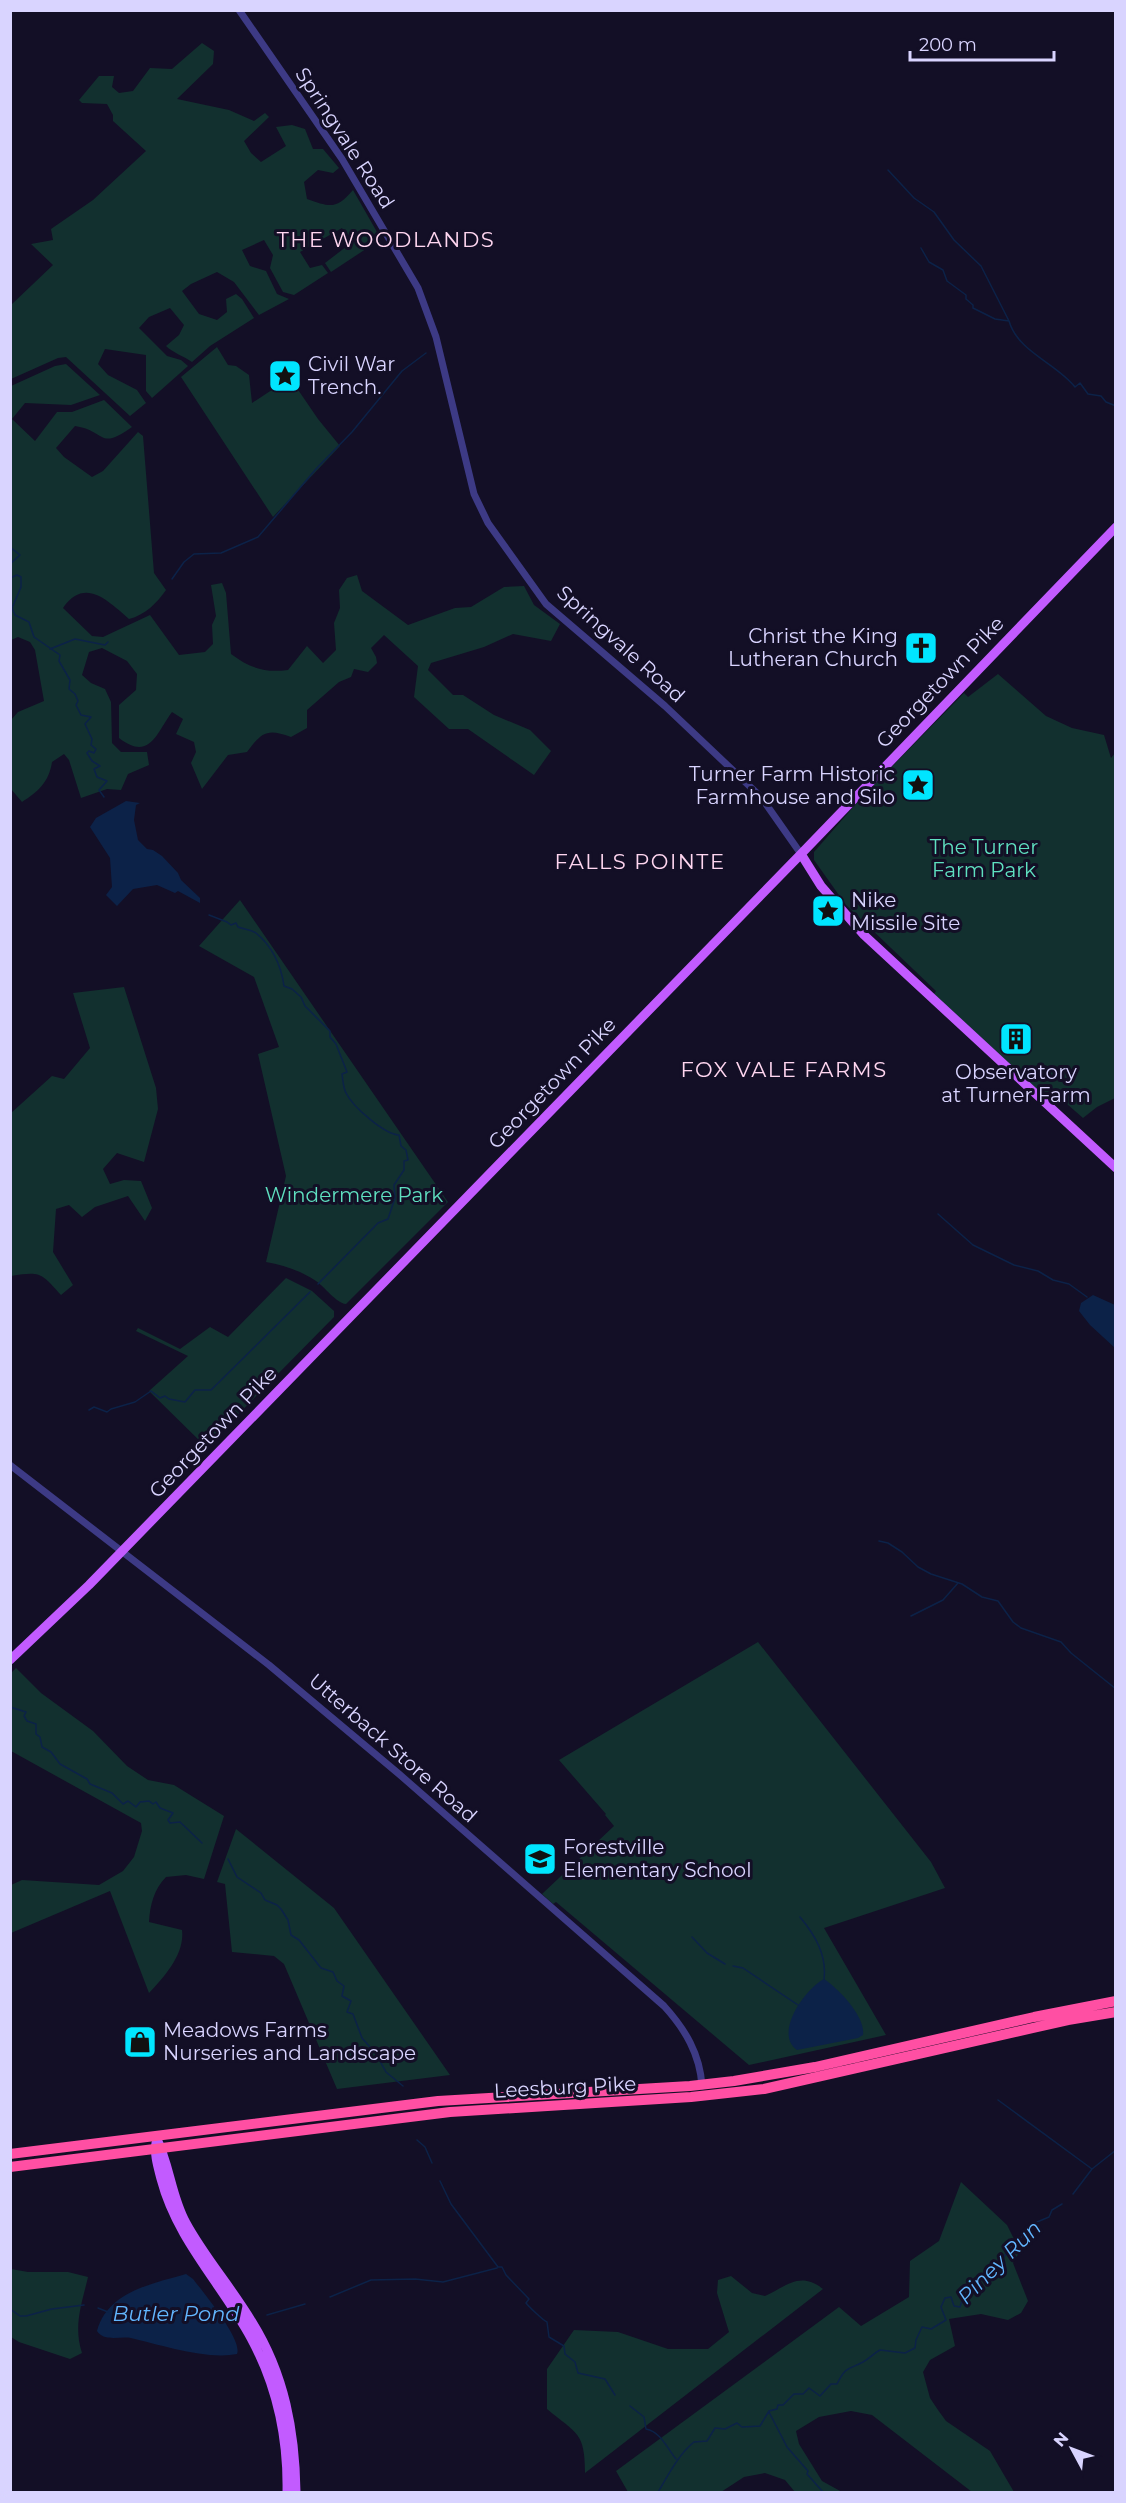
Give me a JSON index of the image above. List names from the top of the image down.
{
  "streets": {
    "highway": ["Leesburg Pike"],
    "main road": ["Springvale Road", "Georgetown Pike"],
    "street": ["Utterback Store Road"]
  },
  "crossings": [
    ["Springvale Road", "Georgetown Pike"],
    ["Georgetown Pike", "Utterback Store Road"],
    ["Utterback Store Road", "Leesburg Pike"]
  ],
  "districts": ["THE WOODLANDS", "FALLS POINTE", "FOX VALE FARMS"],
  "water": ["Piney Run", "Butler Pond"],
  "parks": ["The Turner Farm Park", "Windermere Park"],
  "places": {
    "place": ["Civil War Trench.", "Turner Farm Historic Farmhouse and Silo", "Nike Missile Site"],
    "church": ["Christ the King Lutheran Church"],
    "building": ["Observatory at Turner Farm"],
    "school or university": ["Forestville Elementary School"],
    "shop": ["Meadows Farms Nurseries and Landscape"]
  },
  "scale_bar": "200 m",
  "north": "top left"
}
